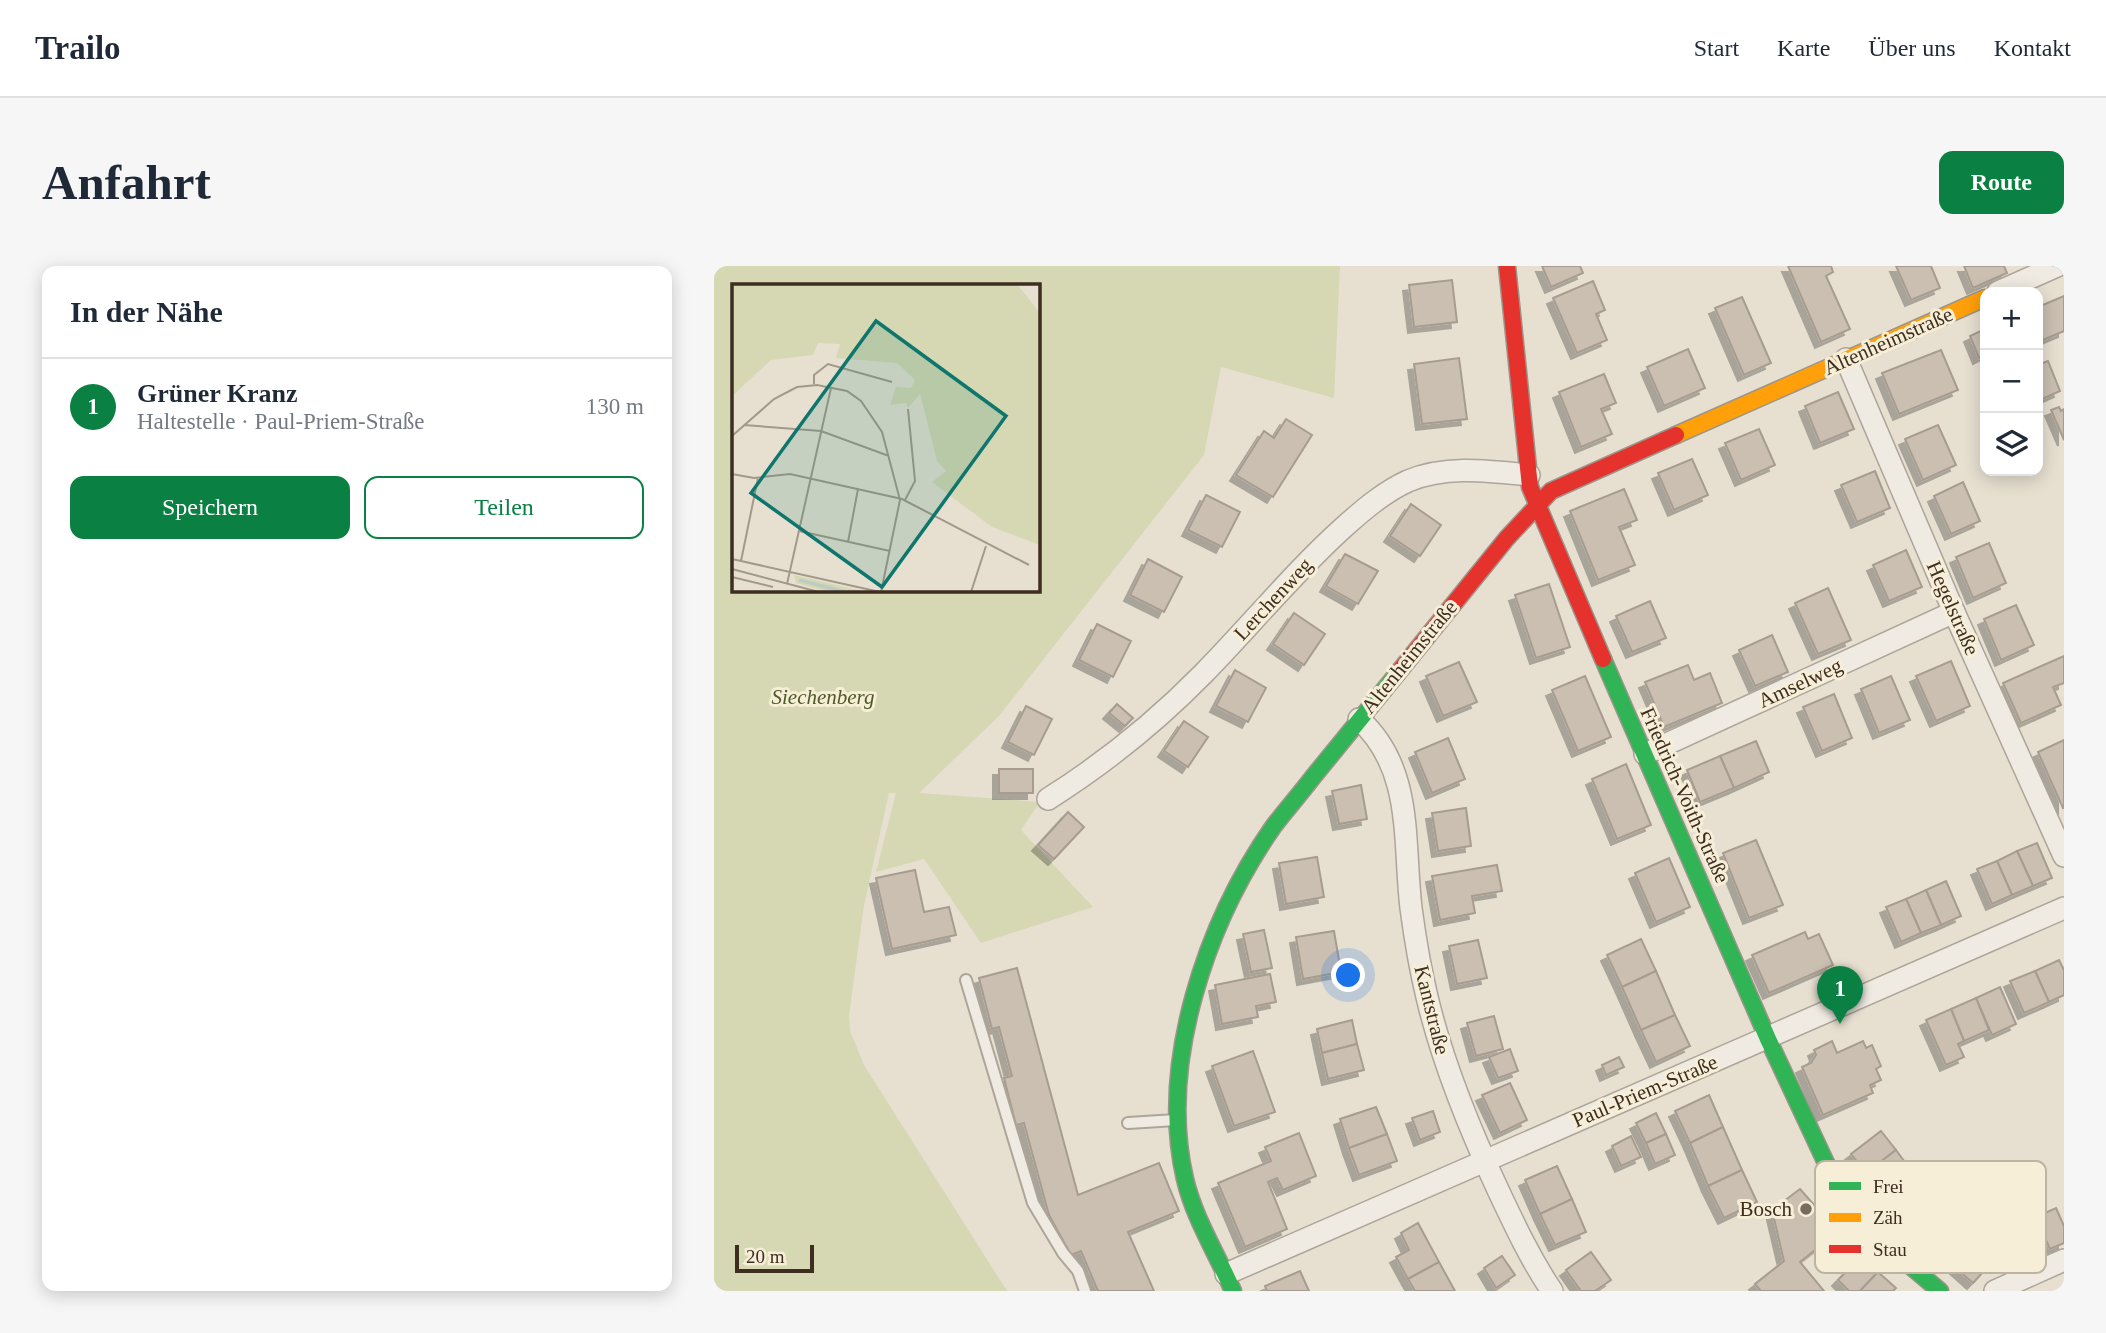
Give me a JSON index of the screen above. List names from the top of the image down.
{
  "streets": {
    "street": [
      "Altenheimstraße",
      "Lerchenweg",
      "Hegelstraße",
      "Amselweg",
      "Friedrich-Voith-Straße",
      "Kantstraße",
      "Paul-Priem-Straße"
    ]
  },
  "crossings": [
    ["Altenheimstraße", "Hegelstraße"],
    ["Altenheimstraße", "Friedrich-Voith-Straße"],
    ["Altenheimstraße", "Kantstraße"],
    ["Altenheimstraße", "Paul-Priem-Straße"],
    ["Lerchenweg", "Friedrich-Voith-Straße"],
    ["Hegelstraße", "Amselweg"],
    ["Amselweg", "Friedrich-Voith-Straße"],
    ["Friedrich-Voith-Straße", "Paul-Priem-Straße"],
    ["Kantstraße", "Paul-Priem-Straße"]
  ],
  "parks": ["Siechenberg"],
  "places": ["Bosch"],
  "legend": ["Frei", "Zäh", "Stau"],
  "scale_bar": "20 m",
  "page": {
    "header": "Trailo",
    "nav": [
      "Start",
      "Karte",
      "Über uns",
      "Kontakt"
    ],
    "buttons": [
      "Route",
      ["Speichern", "Teilen"]
    ],
    "title": "Anfahrt",
    "heading": "In der Nähe",
    "map_buttons": ["+", "−"],
    "list": [
      {
        "mark": "1",
        "name": "Grüner Kranz",
        "note": "Haltestelle · Paul-Priem-Straße",
        "value": "130 m"
      }
    ],
    "pins": "1",
    "scale": "20 m"
  }
}
